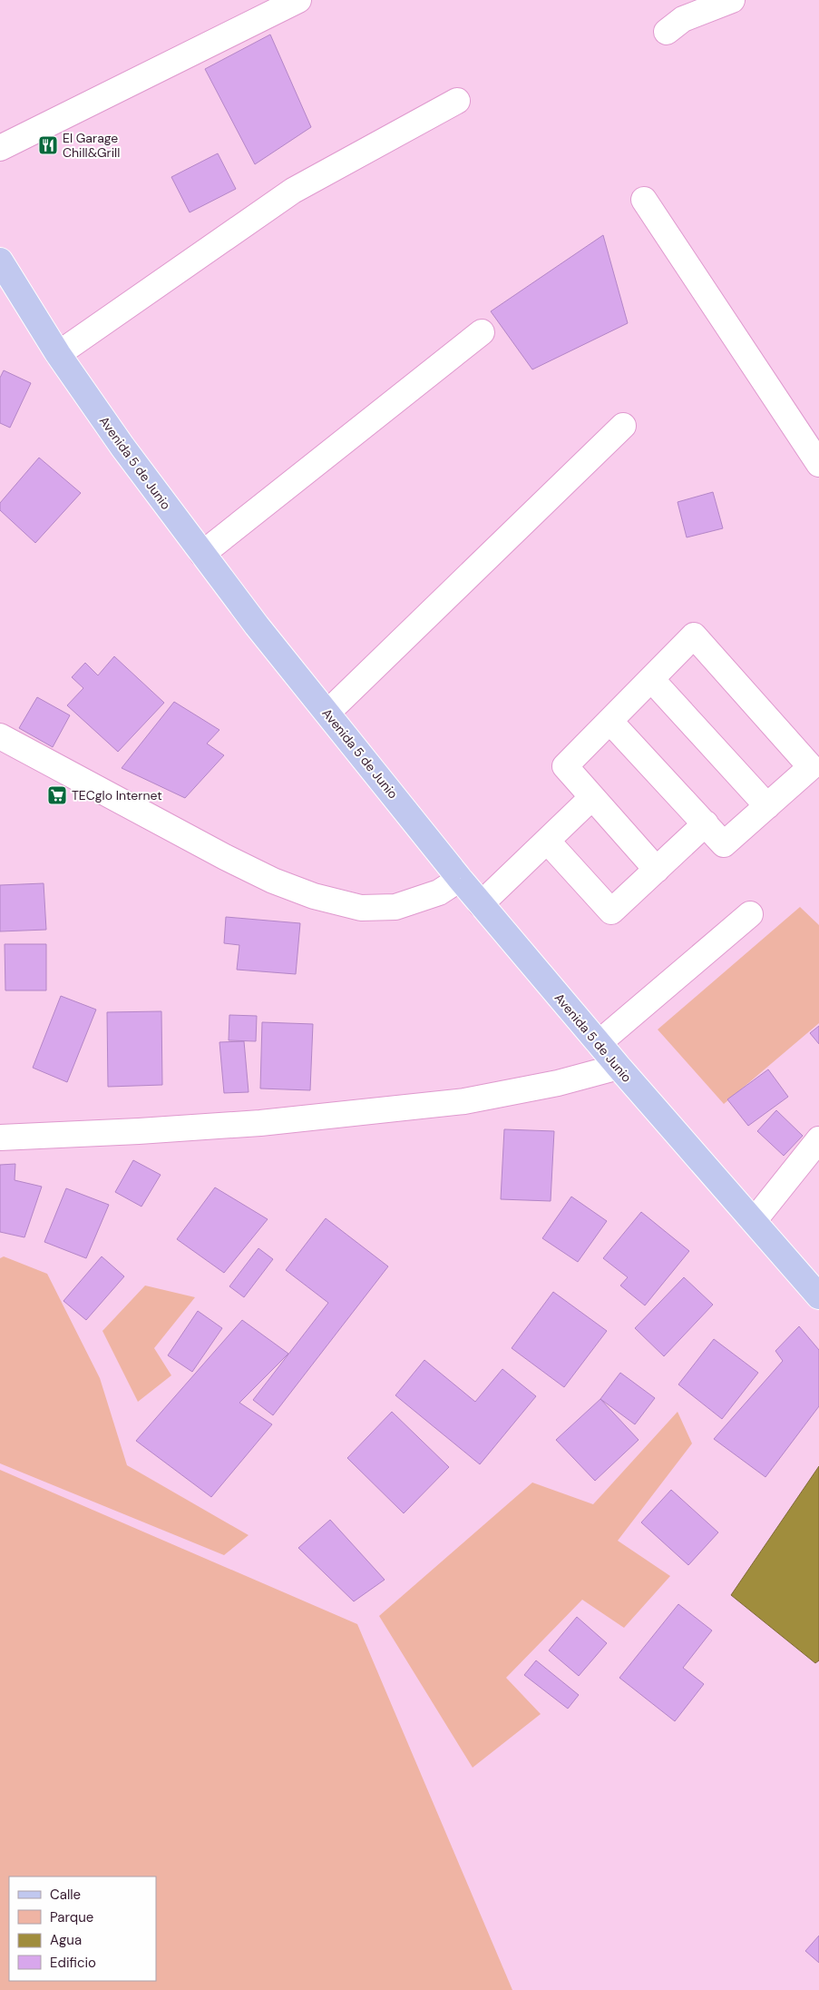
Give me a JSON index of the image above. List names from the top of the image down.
{
  "streets": {
    "main road": ["Avenida 5 de Junio"]
  },
  "places": {
    "restaurant": ["El Garage Chill&Grill"],
    "supermarket": ["TECglo Internet"]
  },
  "legend": [
    "Calle",
    "Parque",
    "Agua",
    "Edificio"
  ]
}
